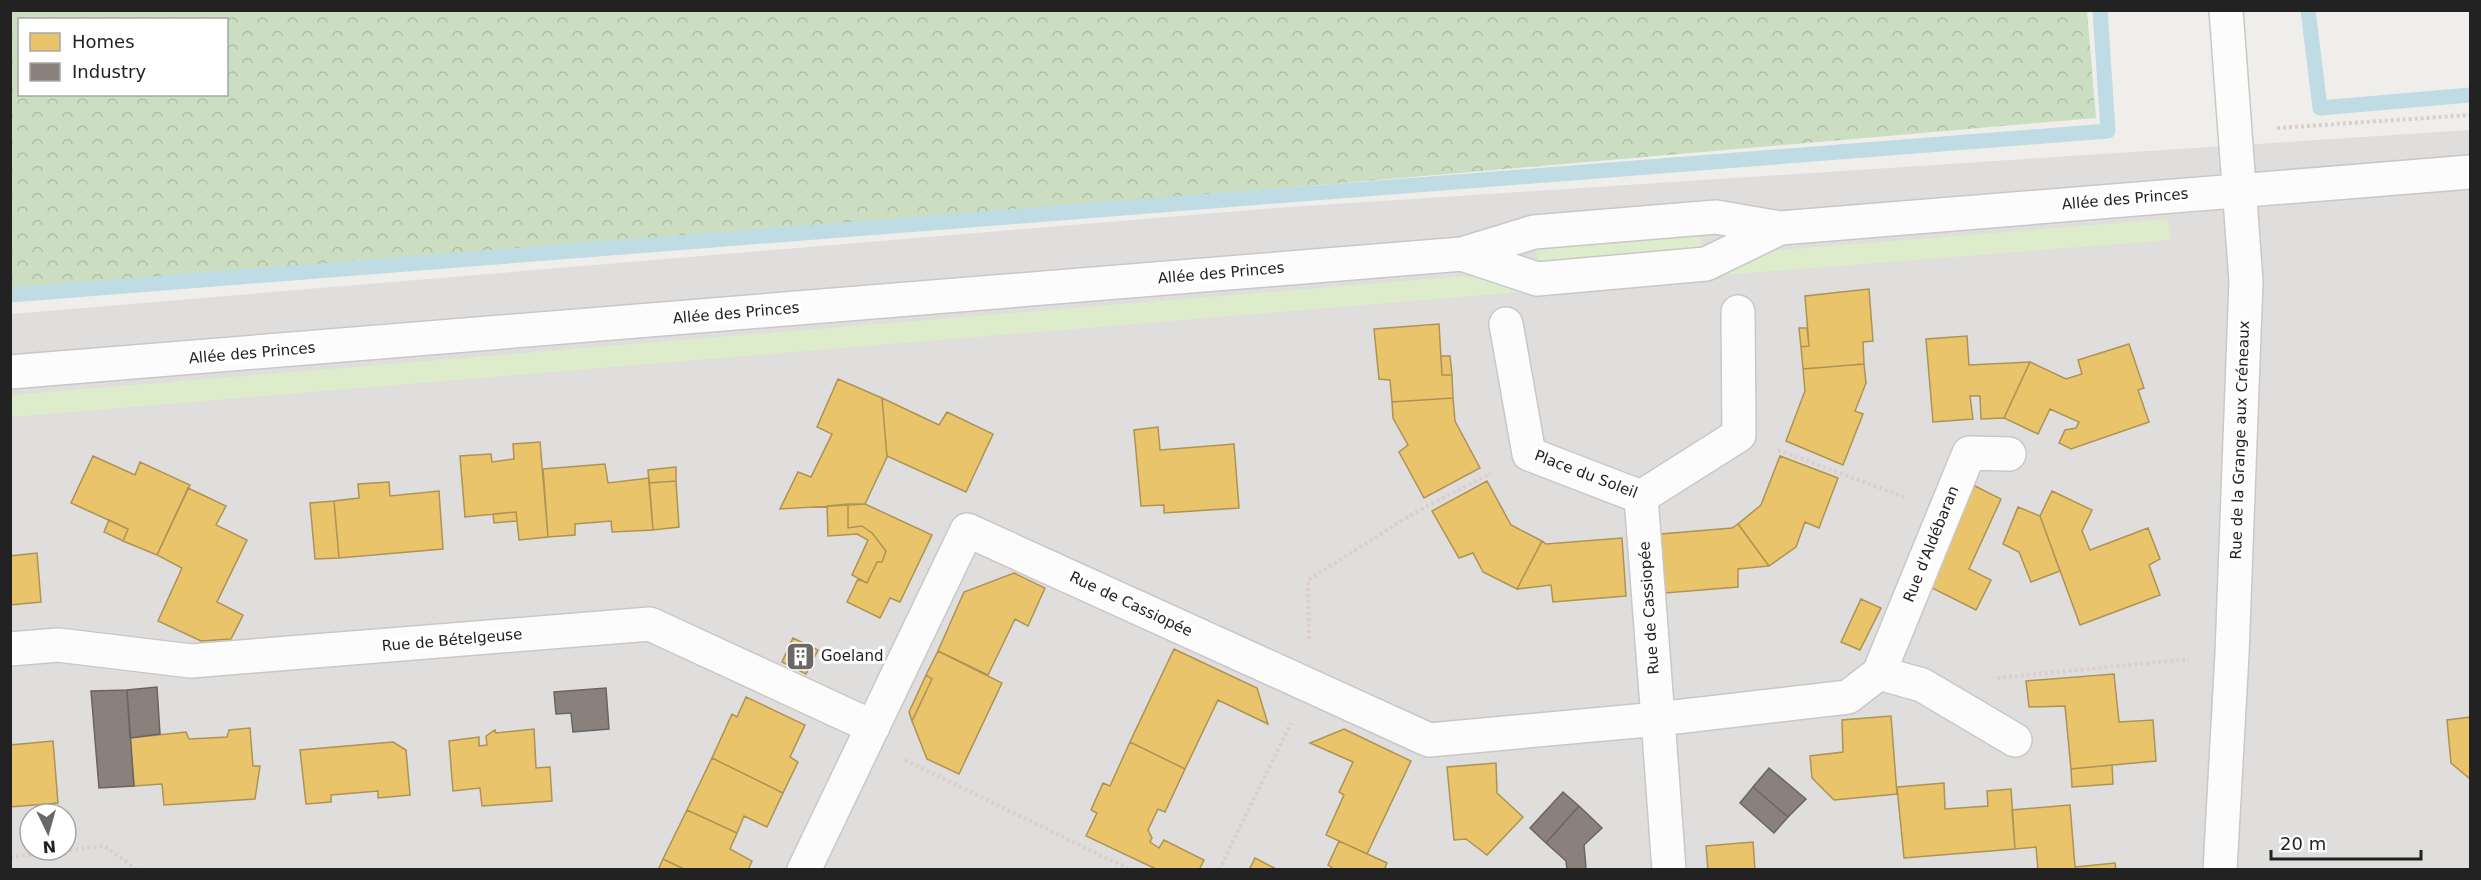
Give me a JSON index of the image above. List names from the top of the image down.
{
  "streets": {
    "street": [
      "Allée des Princes",
      "Rue de la Grange aux Créneaux",
      "Place du Soleil",
      "Rue d'Aldébaran",
      "Rue de Cassiopée",
      "Rue de Bételgeuse"
    ]
  },
  "crossings": [
    ["Allée des Princes", "Rue de la Grange aux Créneaux"],
    ["Place du Soleil", "Rue de Cassiopée"],
    ["Rue de Cassiopée", "Rue de Bételgeuse"]
  ],
  "places": {
    "building": ["Goeland"]
  },
  "legend": ["Homes", "Industry"],
  "scale_bar": "20 m",
  "north": "bottom"
}
